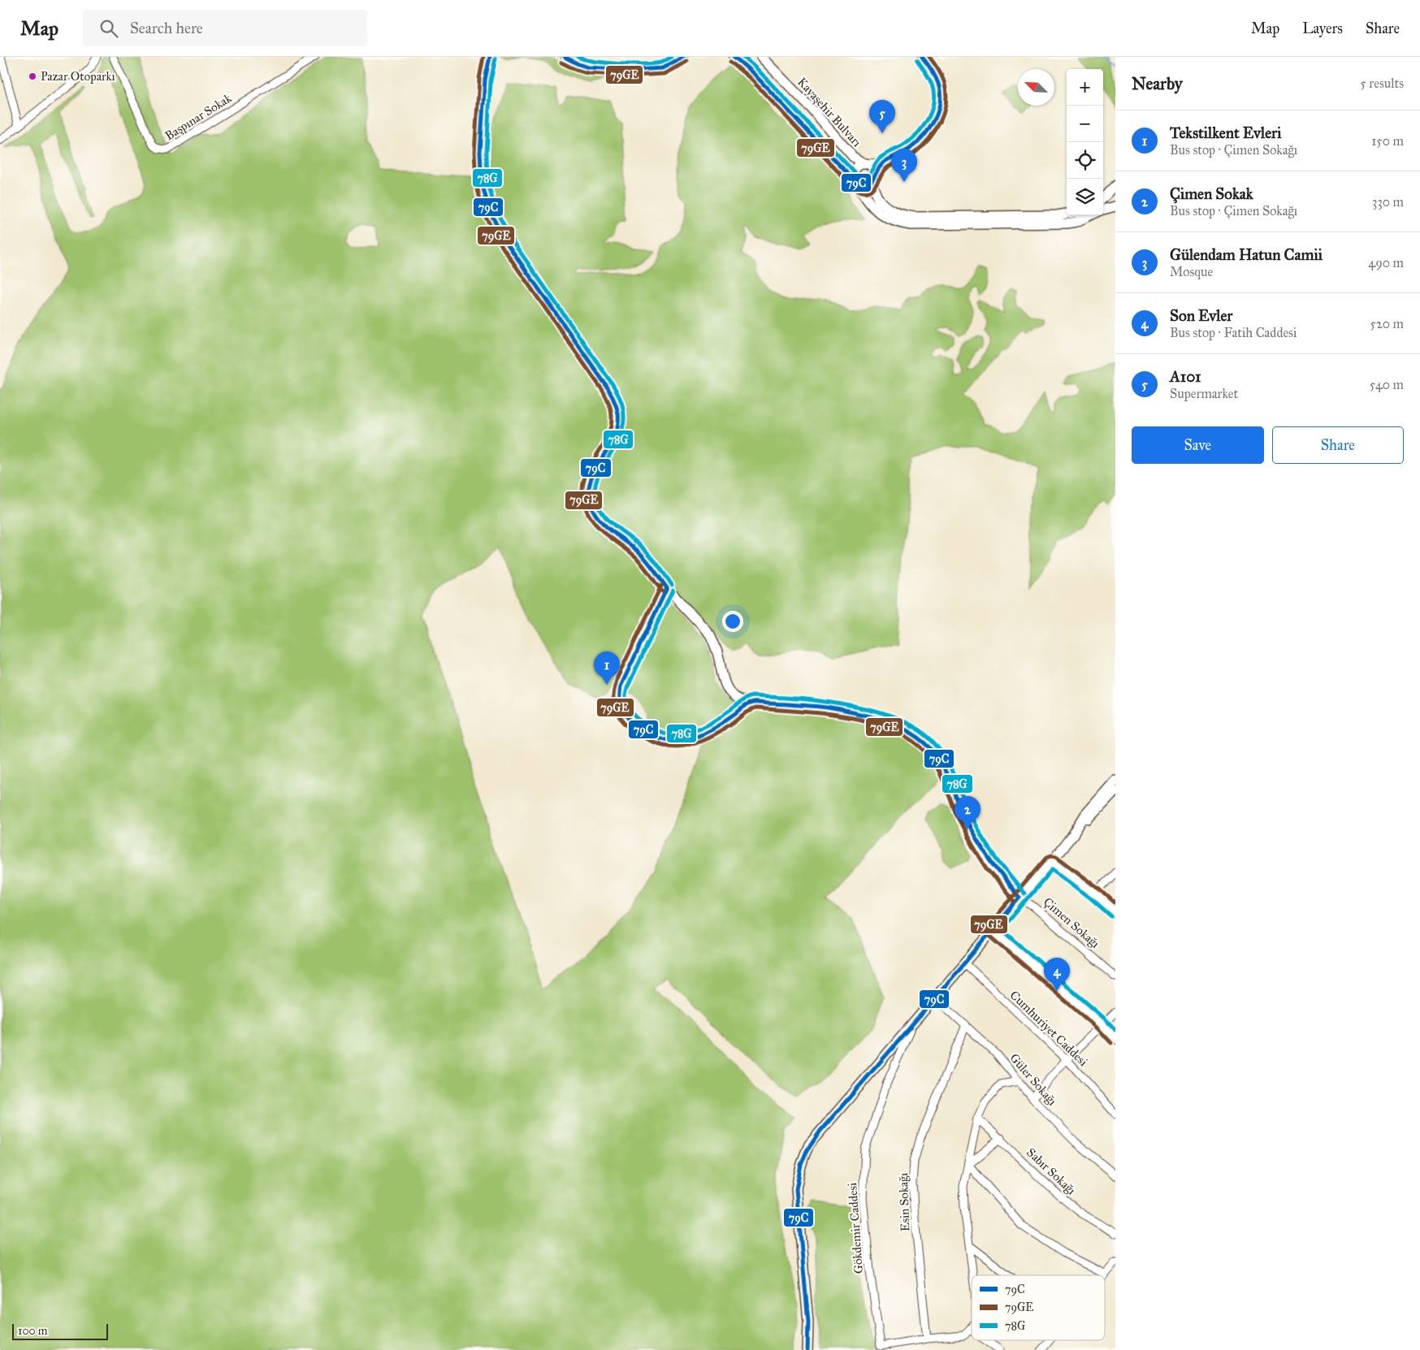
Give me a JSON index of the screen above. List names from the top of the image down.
{
  "streets": {
    "main road": ["Kayaşehir Bulvarı", "Çimen Sokağı", "Gökdemir Caddesi"],
    "street": [
      "Başpınar Sokak",
      "Cumhuriyet Caddesi",
      "Güler Sokağı",
      "Sabır Sokağı",
      "Esin Sokağı"
    ]
  },
  "crossings": [
    ["Çimen Sokağı", "Gökdemir Caddesi"],
    ["Cumhuriyet Caddesi", "Gökdemir Caddesi"],
    ["Güler Sokağı", "Esin Sokağı"],
    ["Güler Sokağı", "Gökdemir Caddesi"],
    ["Esin Sokağı", "Gökdemir Caddesi"]
  ],
  "places": ["Pazar Otoparkı"],
  "lines": ["transit line 79C", "transit line 79GE", "transit line 78G"],
  "legend": ["79C", "79GE", "78G"],
  "scale_bar": "100 m",
  "north": "top left",
  "page": {
    "header": "Map",
    "search": "Search here",
    "nav": ["Map", "Layers", "Share"],
    "heading": ["Nearby", "5 results"],
    "map_buttons": ["+", "−"],
    "pins": [
      "5",
      "3",
      "1",
      "2",
      "4"
    ],
    "list": [
      {
        "mark": "1",
        "name": "Tekstilkent Evleri",
        "note": "Bus stop · Çimen Sokağı",
        "value": "150 m"
      },
      {
        "mark": "2",
        "name": "Çimen Sokak",
        "note": "Bus stop · Çimen Sokağı",
        "value": "330 m"
      },
      {
        "mark": "3",
        "name": "Gülendam Hatun Camii",
        "note": "Mosque",
        "value": "490 m"
      },
      {
        "mark": "4",
        "name": "Son Evler",
        "note": "Bus stop · Fatih Caddesi",
        "value": "520 m"
      },
      {
        "mark": "5",
        "name": "A101",
        "note": "Supermarket",
        "value": "540 m"
      }
    ],
    "buttons": ["Save", "Share"],
    "scale": "100 m"
  }
}
